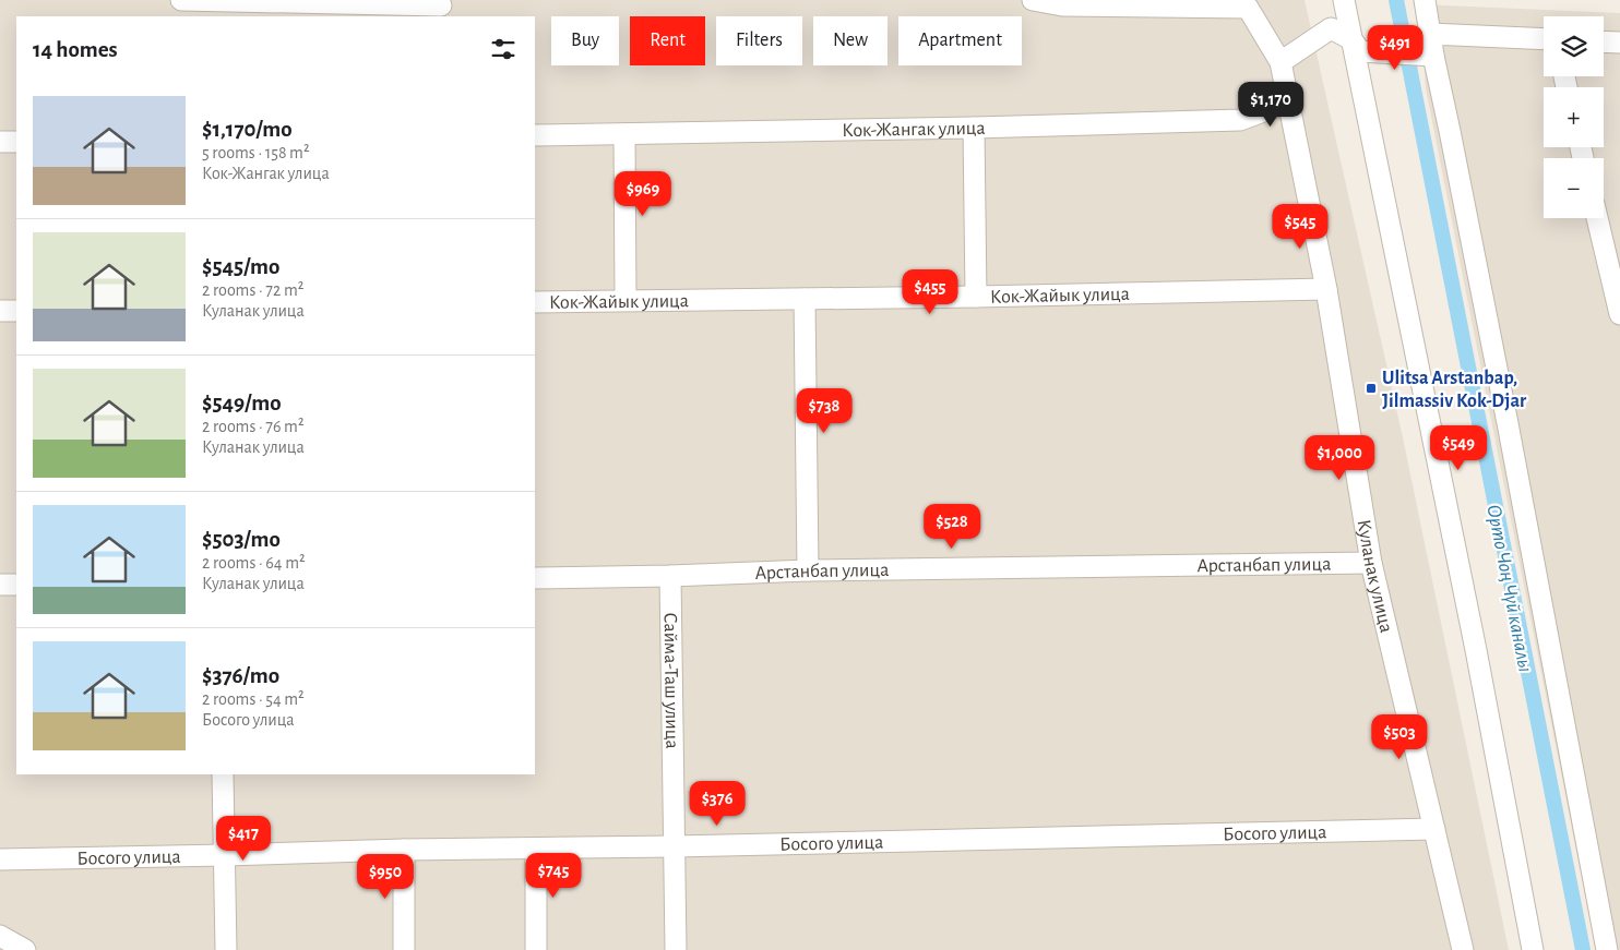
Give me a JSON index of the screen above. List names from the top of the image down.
{
  "streets": {
    "street": [
      "Кок-Жангак улица",
      "Кок-Жайык улица",
      "Арстанбап улица",
      "Куланак улица",
      "Сайма-Таш улица",
      "Босого улица"
    ]
  },
  "crossings": [
    ["Кок-Жангак улица", "Куланак улица"],
    ["Кок-Жайык улица", "Куланак улица"],
    ["Арстанбап улица", "Куланак улица"],
    ["Арстанбап улица", "Сайма-Таш улица"],
    ["Куланак улица", "Босого улица"],
    ["Сайма-Таш улица", "Босого улица"]
  ],
  "water": ["Орто Чоң Чүй каналы"],
  "places": {
    "transit": ["Ulitsa Arstanbap, Jilmassiv Kok-Djar"]
  },
  "page": {
    "map_buttons": ["+", "−"],
    "chip": [
      "Buy",
      "Rent",
      "Filters",
      "New",
      "Apartment"
    ],
    "heading": "14 homes",
    "price": [
      "$491",
      "$1,170",
      "$969",
      "$545",
      "$455",
      "$738",
      "$549",
      "$1,000",
      "$528",
      "$503",
      "$376",
      "$417",
      "$745",
      "$950"
    ],
    "list": [
      {
        "name": "$1,170/mo",
        "note": "5 rooms · 158 m² · Кок-Жангак улица"
      },
      {
        "name": "$545/mo",
        "note": "2 rooms · 72 m² · Куланак улица"
      },
      {
        "name": "$549/mo",
        "note": "2 rooms · 76 m² · Куланак улица"
      },
      {
        "name": "$503/mo",
        "note": "2 rooms · 64 m² · Куланак улица"
      },
      {
        "name": "$376/mo",
        "note": "2 rooms · 54 m² · Босого улица"
      }
    ]
  }
}
